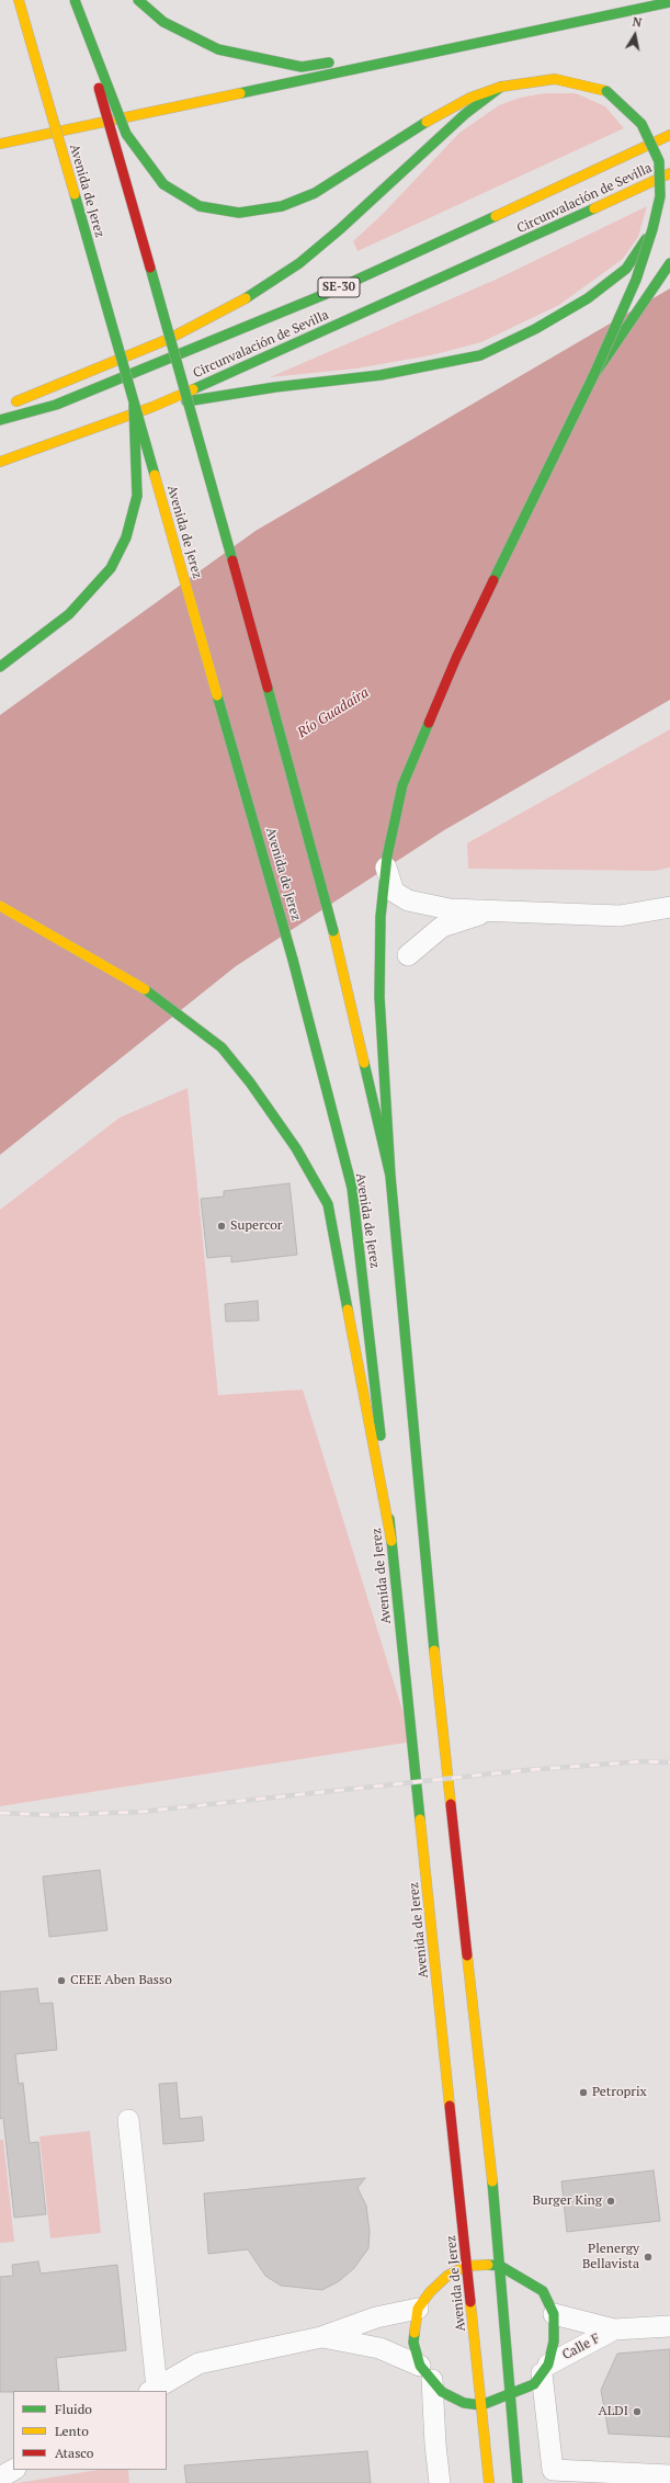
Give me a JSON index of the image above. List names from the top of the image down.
{
  "streets": {
    "main road": ["Avenida de Jerez", "Circunvalación de Sevilla", "SE-30"],
    "street": ["Calle F"]
  },
  "water": ["Río Guadaíra"],
  "places": [
    "Supercor",
    "CEEE Aben Basso",
    "Petroprix",
    "Burger King",
    "Plenergy Bellavista",
    "ALDI"
  ],
  "legend": ["Fluido", "Lento", "Atasco"],
  "north": "top"
}
